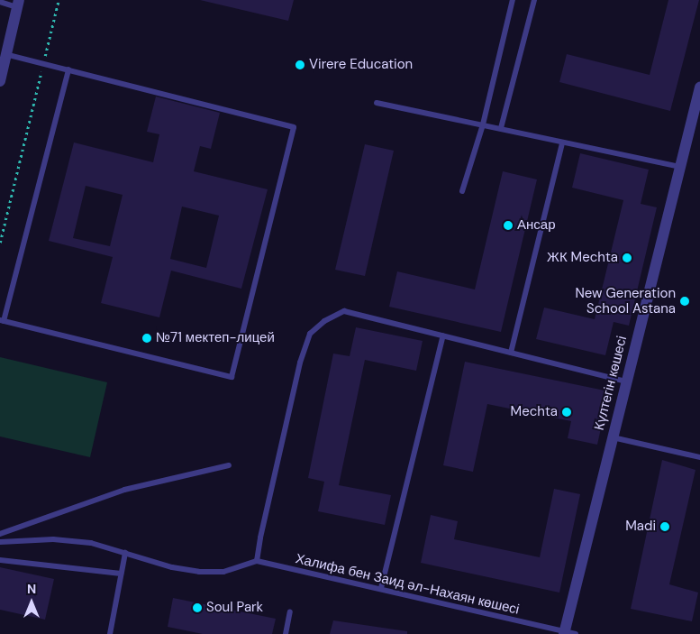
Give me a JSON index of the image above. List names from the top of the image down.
{
  "streets": {
    "street": ["Күлтегін көшесі"],
    "lane": ["Халифа бен Заид әл-Нахаян көшесі"]
  },
  "crossings": [
    ["Күлтегін көшесі", "Халифа бен Заид әл-Нахаян көшесі"]
  ],
  "places": [
    "Virere Education",
    "Ансар",
    "ЖК Mechta",
    "New Generation School Astana",
    "№71 мектеп-лицей",
    "Mechta",
    "Madi",
    "Soul Park"
  ],
  "north": "top"
}
